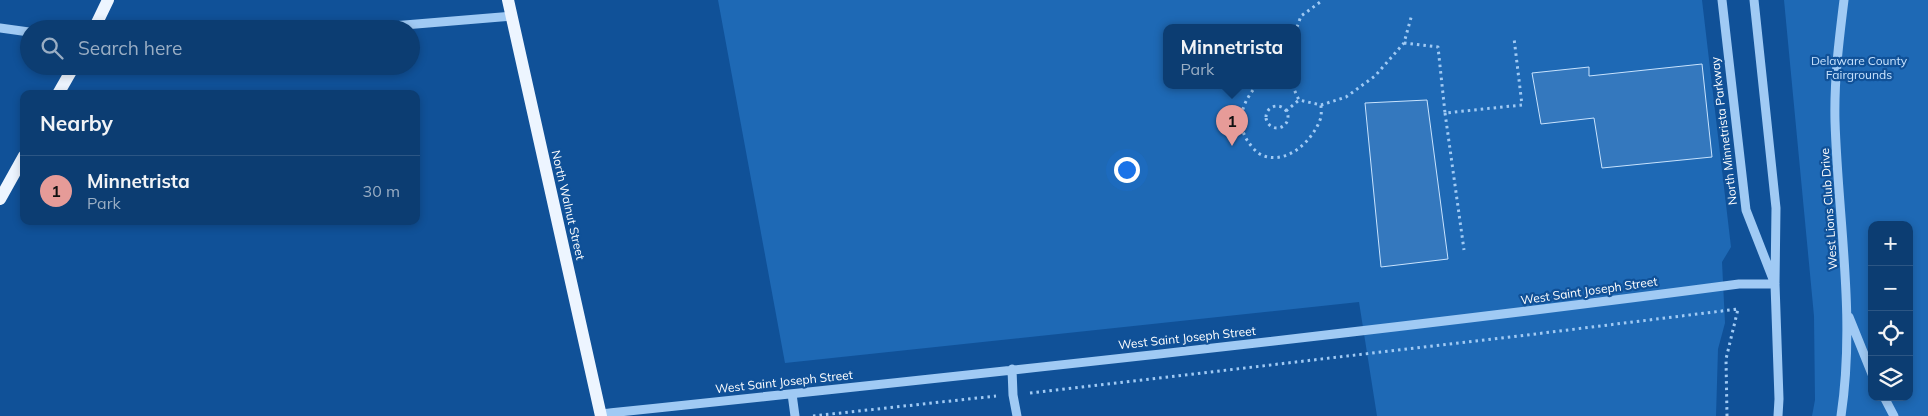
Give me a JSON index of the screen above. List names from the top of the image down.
{
  "streets": {
    "main road": ["North Walnut Street"],
    "street": ["North Minnetrista Parkway", "West Lions Club Drive", "West Saint Joseph Street"]
  },
  "crossings": [
    ["North Minnetrista Parkway", "West Saint Joseph Street"],
    ["North Walnut Street", "West Saint Joseph Street"]
  ],
  "parks": ["Delaware County Fairgrounds"],
  "page": {
    "search": "Search here",
    "popup": ["Minnetrista", "Park"],
    "heading": "Nearby",
    "pins": "1",
    "list": [
      {
        "mark": "1",
        "name": "Minnetrista",
        "note": "Park",
        "value": "30 m"
      }
    ],
    "map_buttons": ["+", "−"]
  }
}
